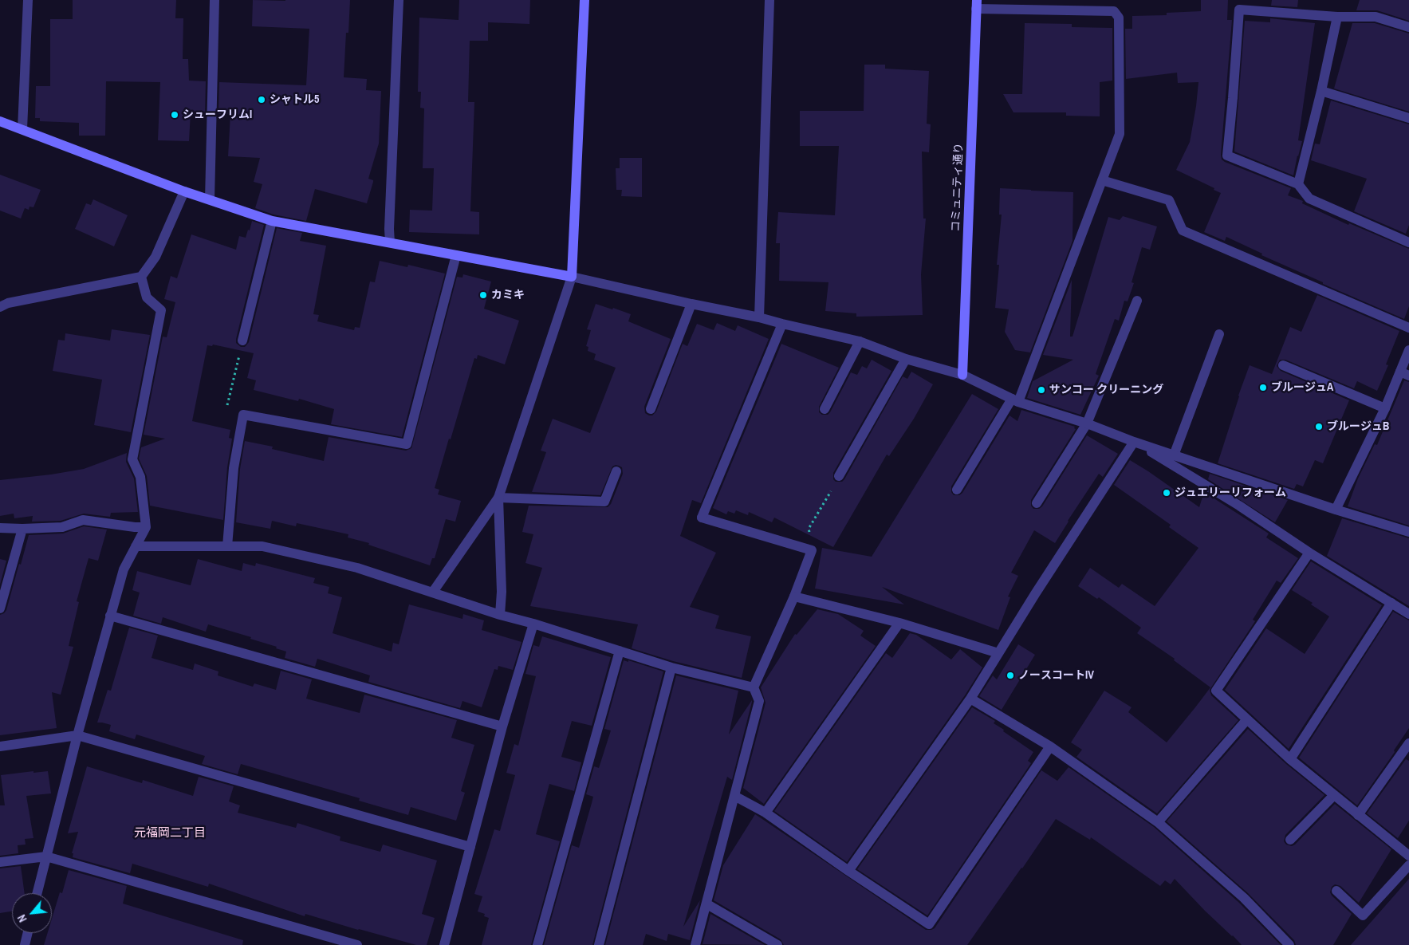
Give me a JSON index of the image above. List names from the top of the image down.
{
  "streets": {
    "street": ["コミュニティ通り"]
  },
  "districts": ["元福岡二丁目"],
  "places": [
    "シャトル5",
    "シューフリムI",
    "カミキ",
    "ブルージュA",
    "サンコー クリーニング",
    "ブルージュB",
    "ジュエリーリフォーム",
    "ノースコートIV"
  ],
  "north": "bottom left"
}
